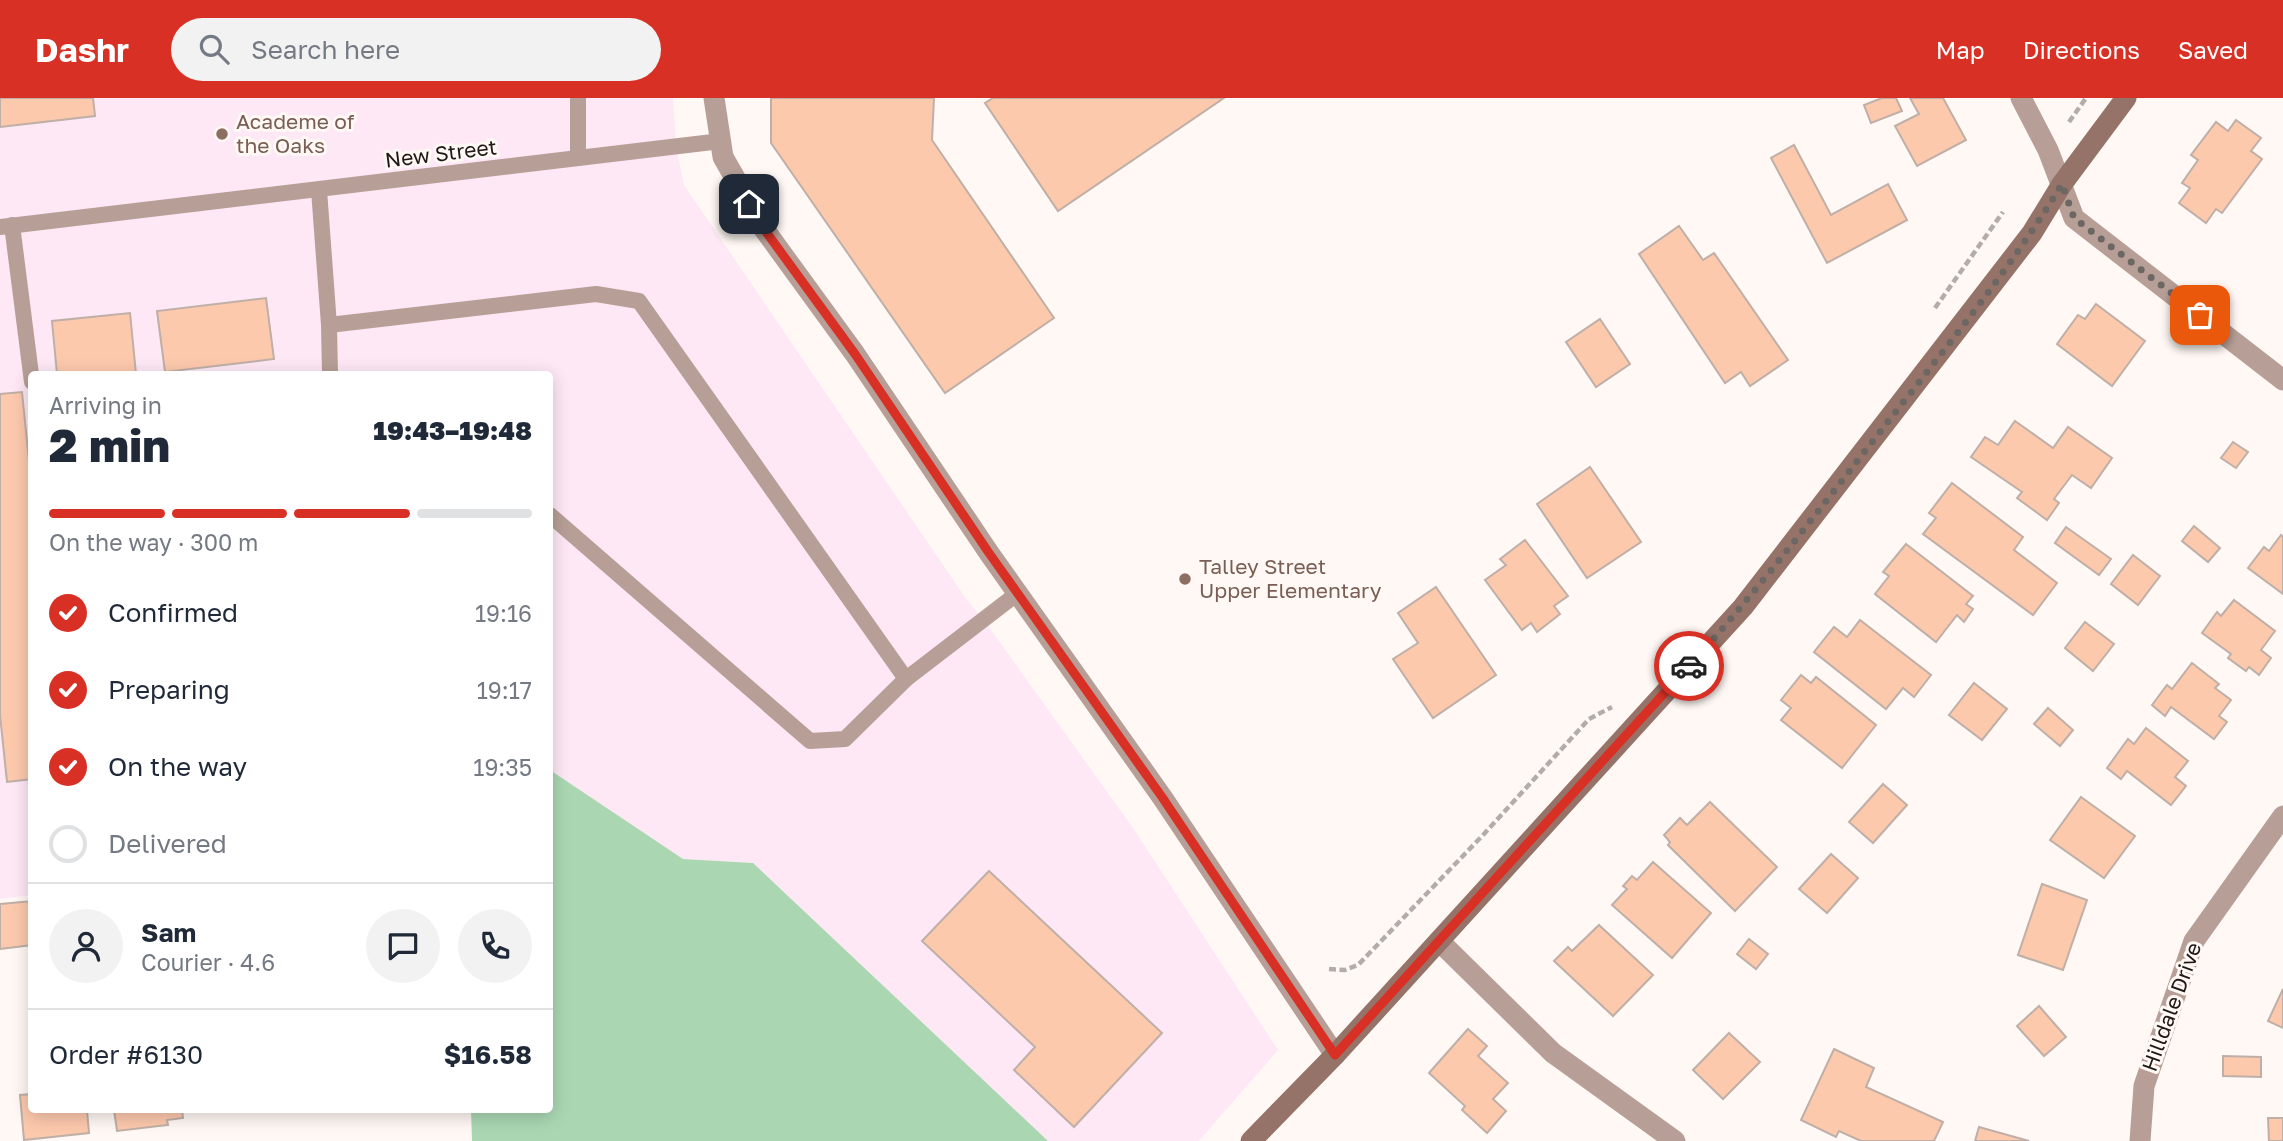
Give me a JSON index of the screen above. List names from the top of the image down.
{
  "streets": {
    "street": ["Hilldale Drive"],
    "lane": ["New Street"]
  },
  "places": ["Academe of the Oaks", "Talley Street Upper Elementary"],
  "page": {
    "header": "Dashr",
    "search": "Search here",
    "nav": ["Map", "Directions", "Saved"],
    "heading": ["2 min", "Arriving in", "19:43–19:48"],
    "panel": [
      "Sam",
      "Courier · 4.6",
      "Order #6130",
      "$16.58"
    ],
    "bar": "On the way · 300 m",
    "list": [
      ["Confirmed", "19:16"],
      ["Preparing", "19:17"],
      ["On the way", "19:35"],
      "Delivered"
    ]
  }
}
